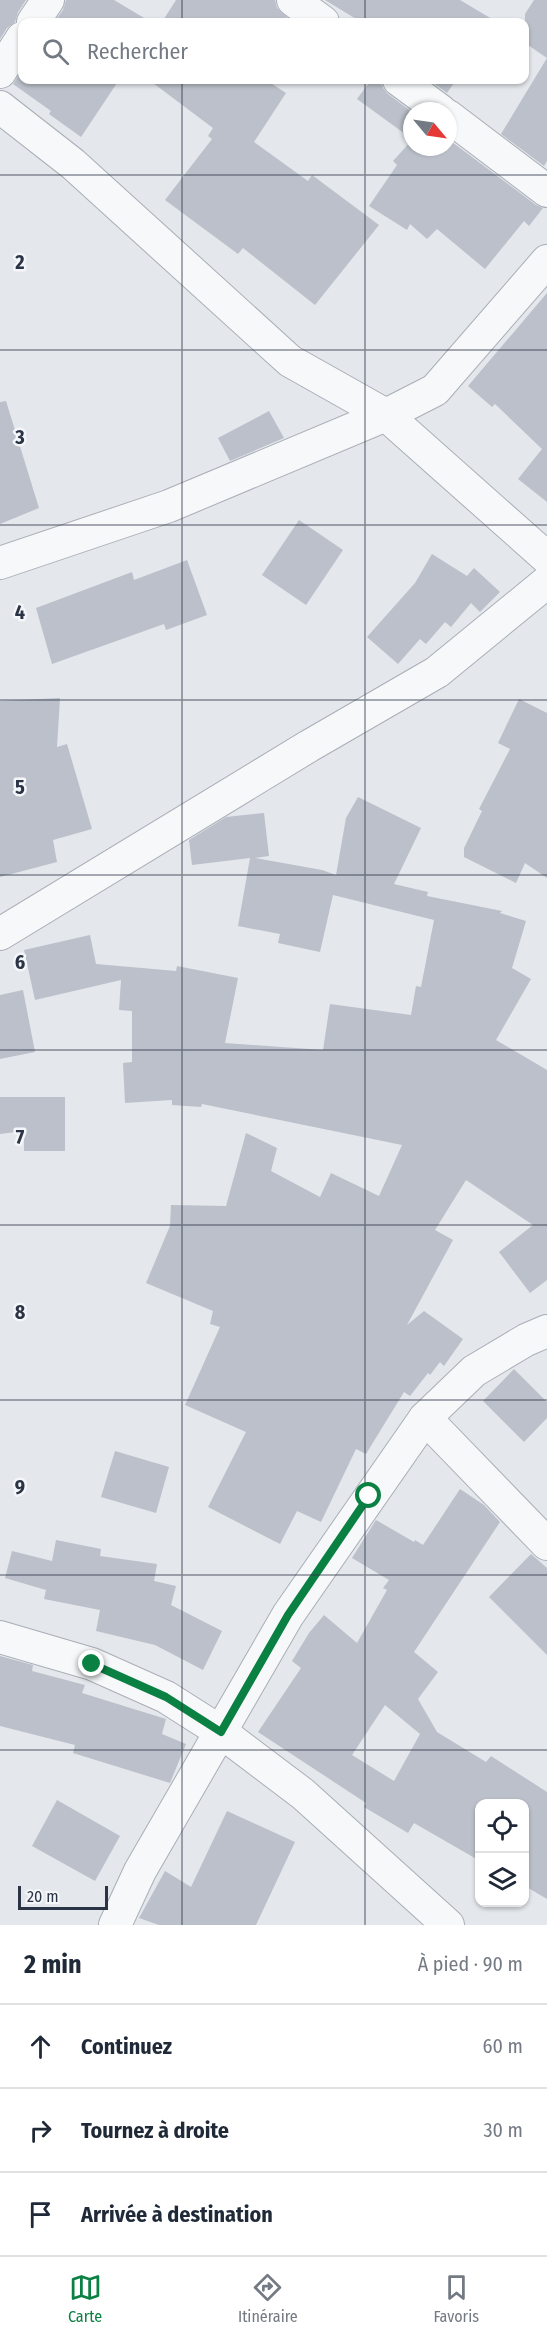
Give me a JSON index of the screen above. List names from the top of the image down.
{
  "scale_bar": "20 m",
  "north": "bottom right",
  "page": {
    "search": "Rechercher",
    "scale": "20 m",
    "heading": ["2 min", "À pied · 90 m"],
    "list": [
      ["Continuez", "60 m"],
      ["Tournez à droite", "30 m"],
      "Arrivée à destination"
    ],
    "nav": ["Carte", "Itinéraire", "Favoris"]
  },
  "grid": {
    "rows": [
      "2",
      "3",
      "4",
      "5",
      "6",
      "7",
      "8",
      "9"
    ]
  }
}
